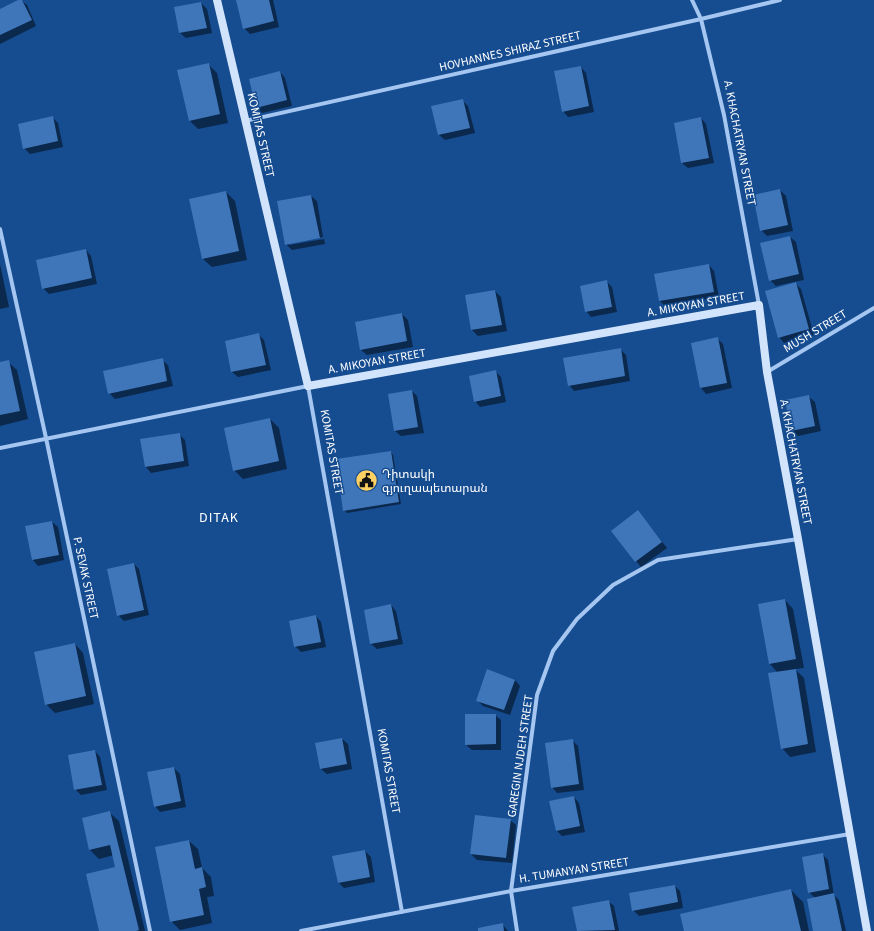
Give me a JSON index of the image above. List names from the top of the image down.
{
  "streets": {
    "main road": ["KOMITAS STREET", "A. KHACHATRYAN STREET", "A. MIKOYAN STREET"],
    "street": [
      "HOVHANNES SHIRAZ STREET",
      "MUSH STREET",
      "P. SEVAK STREET",
      "GAREGIN NJDEH STREET",
      "H. TUMANYAN STREET"
    ]
  },
  "crossings": [
    ["HOVHANNES SHIRAZ STREET", "KOMITAS STREET"],
    ["HOVHANNES SHIRAZ STREET", "A. KHACHATRYAN STREET"],
    ["KOMITAS STREET", "A. MIKOYAN STREET"],
    ["KOMITAS STREET", "H. TUMANYAN STREET"],
    ["A. KHACHATRYAN STREET", "A. MIKOYAN STREET"],
    ["A. KHACHATRYAN STREET", "MUSH STREET"],
    ["A. KHACHATRYAN STREET", "GAREGIN NJDEH STREET"],
    ["A. KHACHATRYAN STREET", "H. TUMANYAN STREET"],
    ["A. MIKOYAN STREET", "P. SEVAK STREET"],
    ["GAREGIN NJDEH STREET", "H. TUMANYAN STREET"]
  ],
  "districts": ["DITAK"],
  "places": {
    "public building": ["Դիտակի գյուղապետարան"]
  }
}
